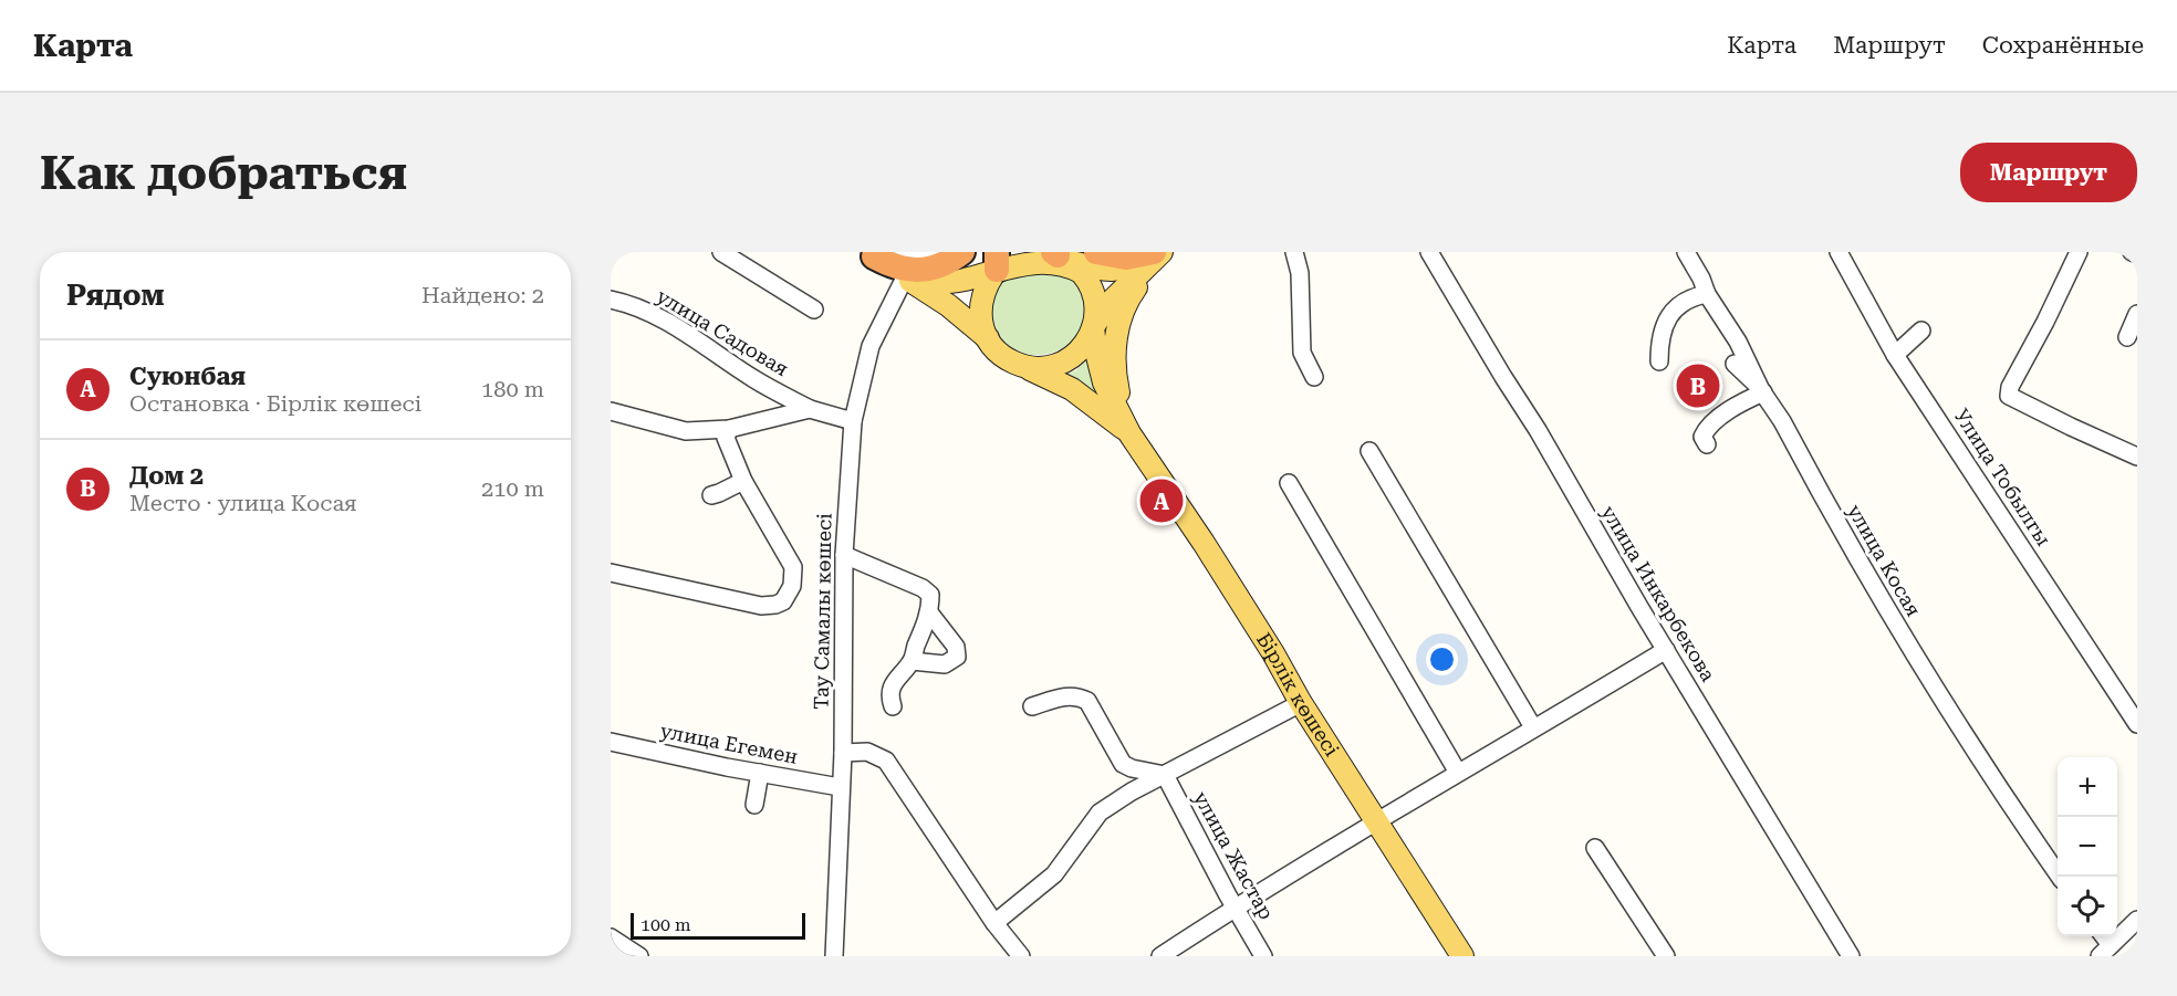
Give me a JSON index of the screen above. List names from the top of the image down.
{
  "streets": {
    "main road": ["Бірлік көшесі"],
    "street": [
      "улица Садовая",
      "Улица Тобылгы",
      "улица Косая",
      "улица Инкарбекова",
      "Тау Самалы көшесі",
      "улица Егемен",
      "улица Жастар"
    ]
  },
  "crossings": [
    ["улица Садовая", "Тау Самалы көшесі"],
    ["Тау Самалы көшесі", "улица Егемен"]
  ],
  "scale_bar": "100 m",
  "page": {
    "header": "Карта",
    "nav": ["Карта", "Маршрут", "Сохранённые"],
    "buttons": "Маршрут",
    "title": "Как добраться",
    "heading": ["Рядом", "Найдено: 2"],
    "list": [
      {
        "mark": "A",
        "name": "Суюнбая",
        "note": "Остановка · Бірлік көшесі",
        "value": "180 m"
      },
      {
        "mark": "B",
        "name": "Дом 2",
        "note": "Место · улица Косая",
        "value": "210 m"
      }
    ],
    "pins": ["B", "A"],
    "map_buttons": ["+", "−"],
    "scale": "100 m"
  }
}
